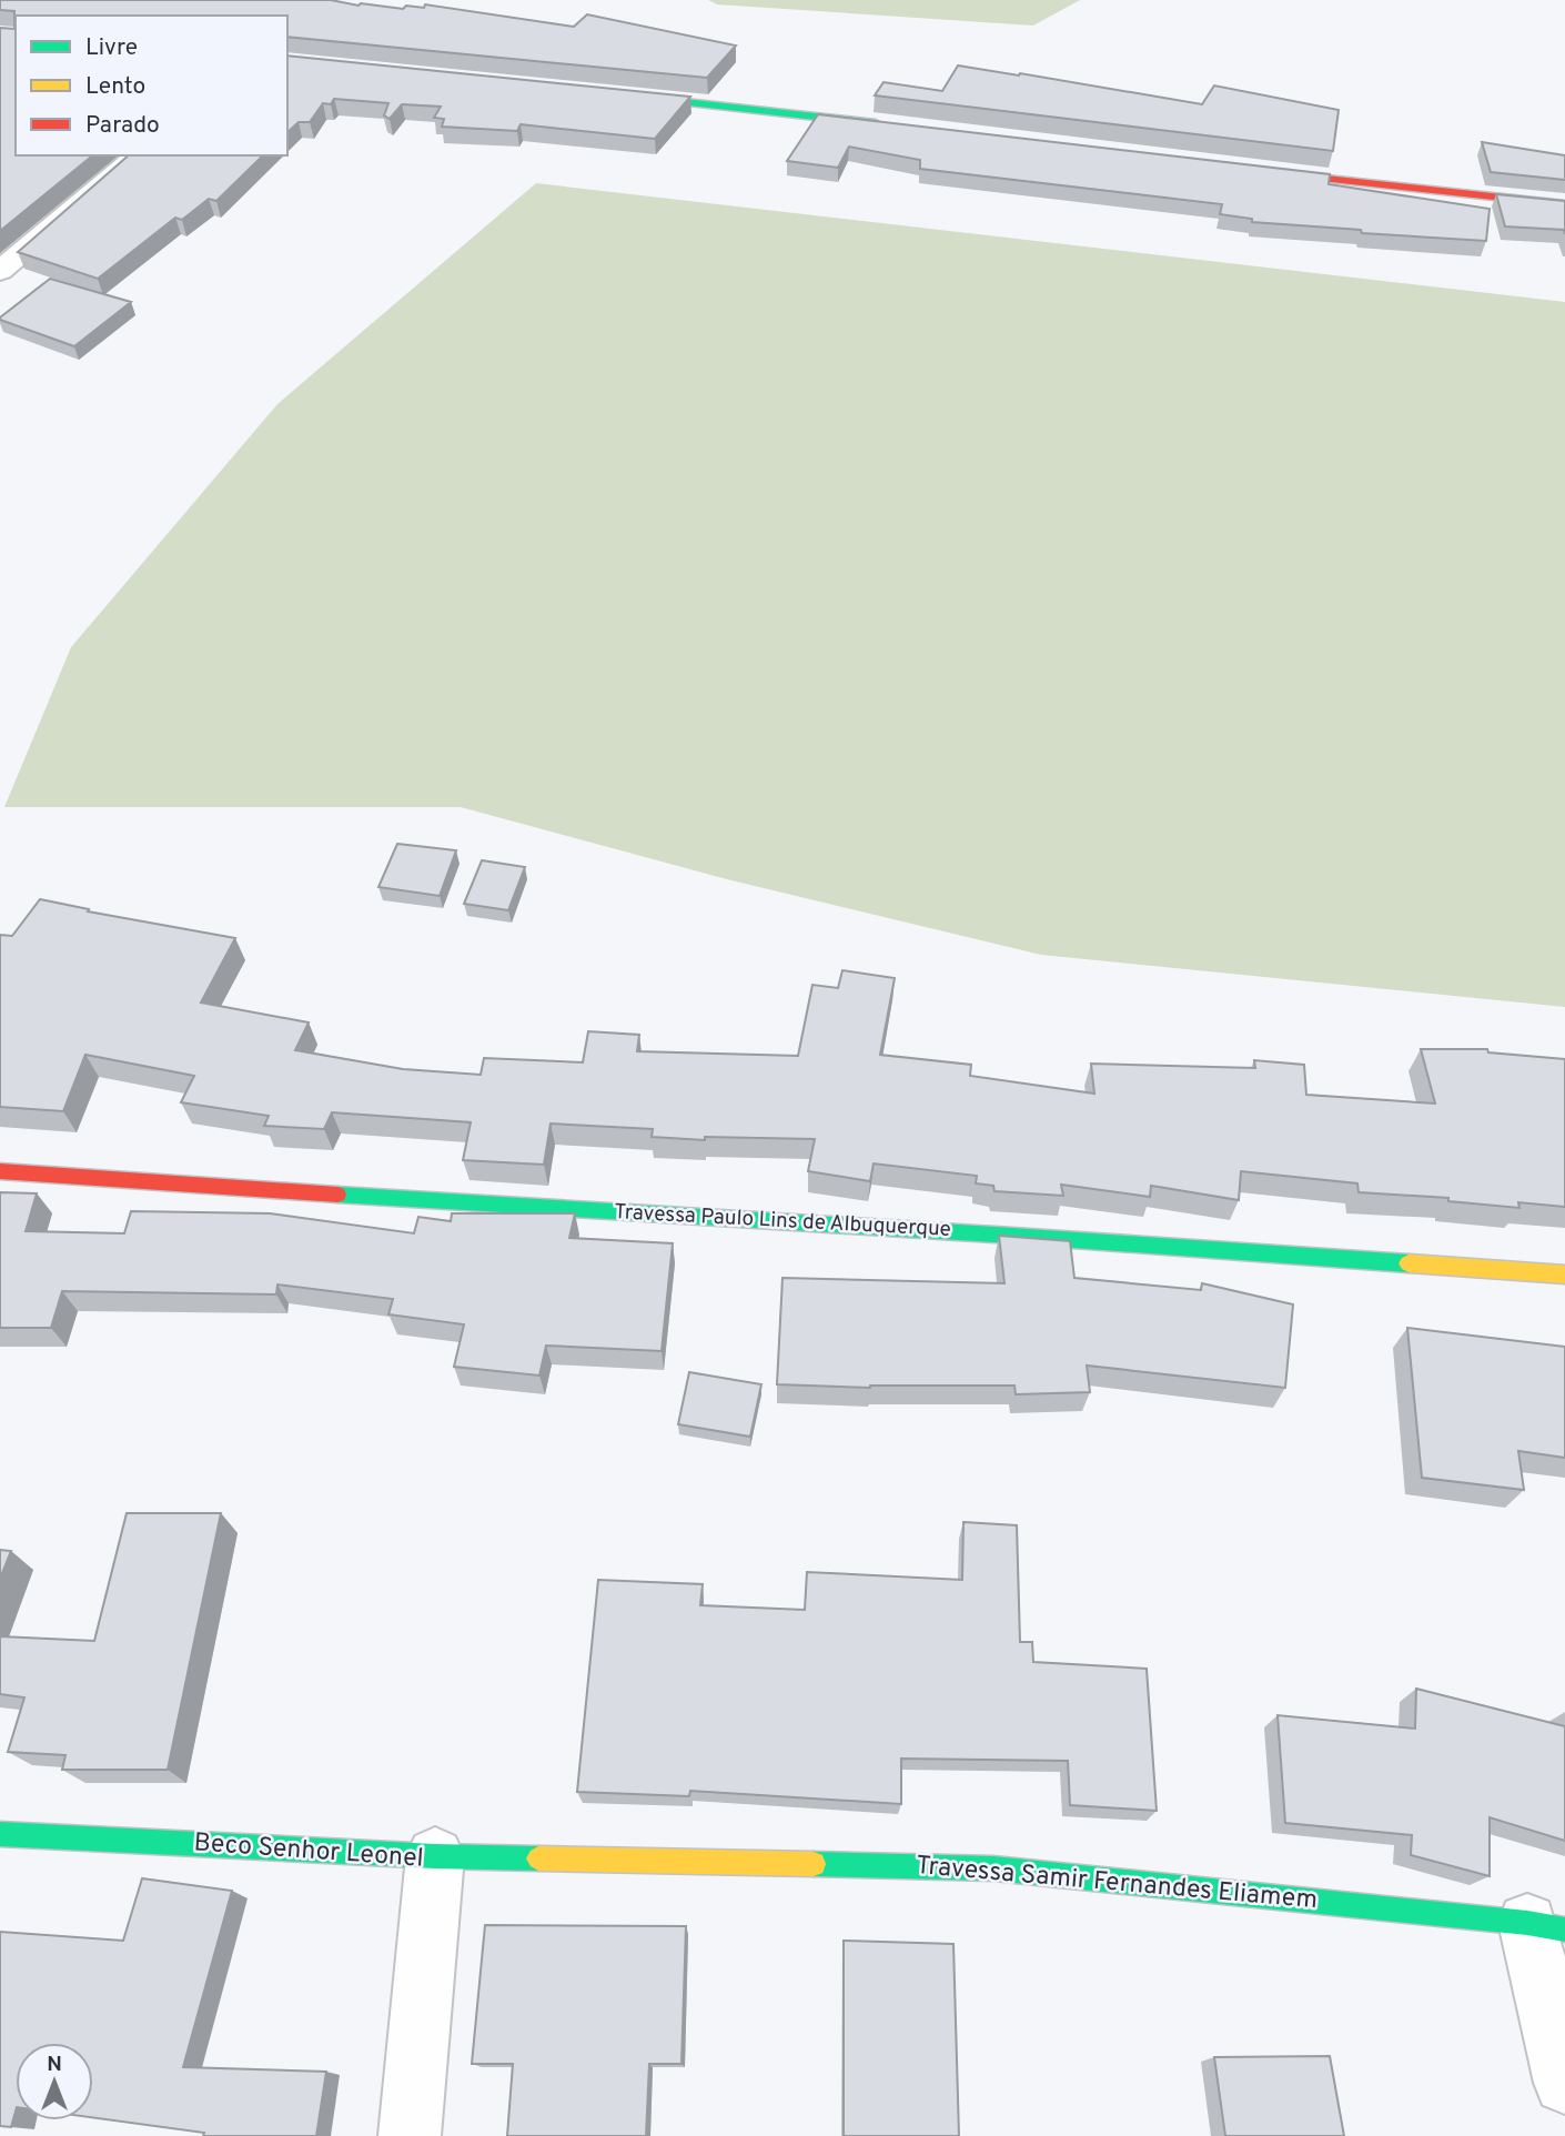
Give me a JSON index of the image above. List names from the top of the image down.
{
  "streets": {
    "street": ["Travessa Paulo Lins de Albuquerque", "Beco Senhor Leonel", "Travessa Samir Fernandes Eliamem"]
  },
  "crossings": [
    ["Beco Senhor Leonel", "Travessa Samir Fernandes Eliamem"]
  ],
  "legend": ["Livre", "Lento", "Parado"],
  "north": "top"
}
